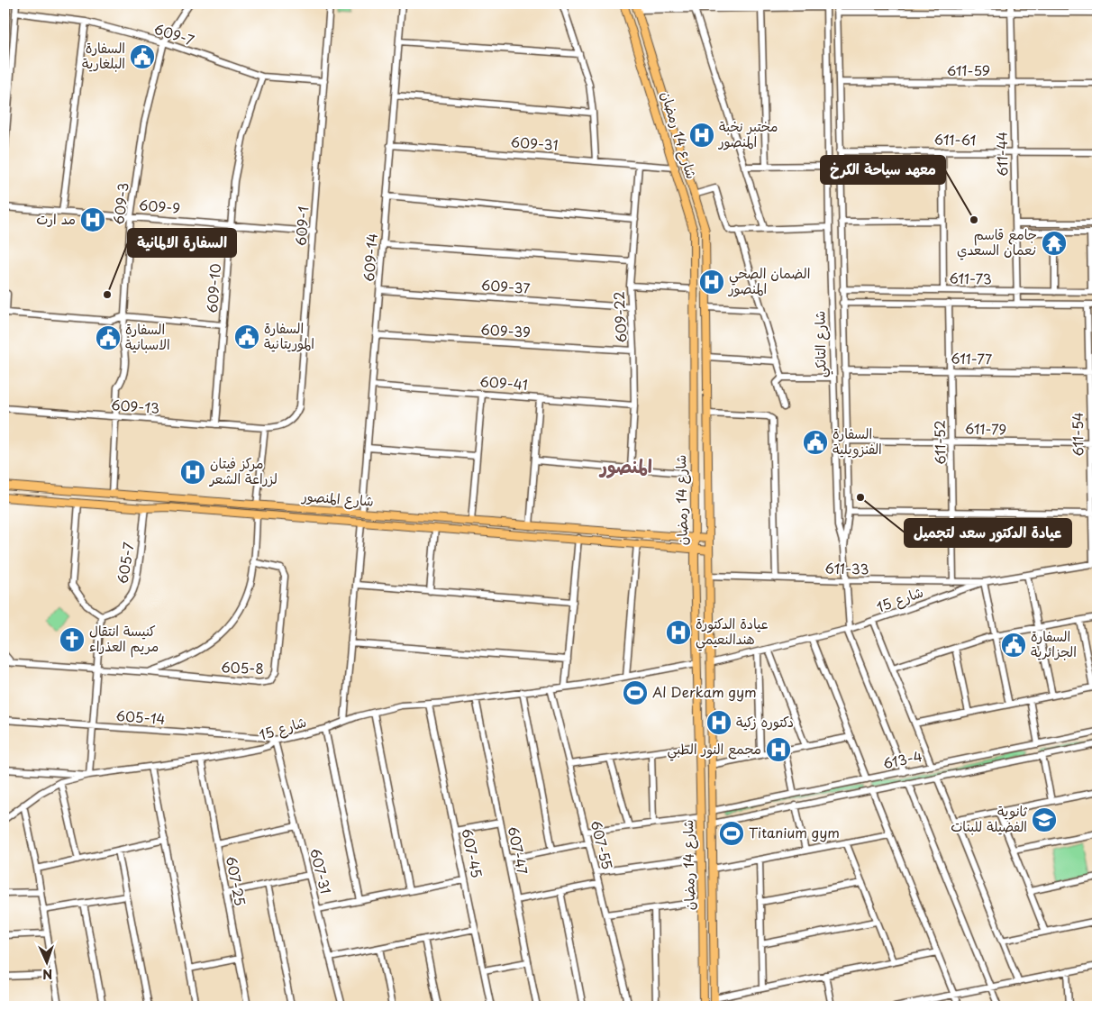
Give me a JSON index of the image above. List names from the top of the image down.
{
  "streets": {
    "main road": ["شارع 14 رمضان", "شارع المنصور"],
    "street": [
      "609-7",
      "611-59",
      "611-61",
      "609-31",
      "611-44",
      "609-3",
      "609-9",
      "609-1",
      "609-14",
      "611-73",
      "609-37",
      "609-10",
      "609-22",
      "609-39",
      "شارع التانكي",
      "611-77",
      "609-41",
      "609-13",
      "611-79",
      "611-54",
      "611-52",
      "605-7",
      "611-33",
      "شارع 15",
      "605-8",
      "605-14",
      "613-4",
      "607-55",
      "607-47",
      "607-45",
      "607-31",
      "607-25"
    ]
  },
  "crossings": [
    ["609-7", "609-3"],
    ["609-7", "609-1"],
    ["609-7", "609-10"],
    ["611-59", "611-44"],
    ["611-59", "شارع التانكي"],
    ["شارع 14 رمضان", "609-31"],
    ["شارع 14 رمضان", "شارع المنصور"],
    ["شارع 14 رمضان", "611-33"],
    ["شارع 14 رمضان", "شارع 15"],
    ["شارع 14 رمضان", "613-4"],
    ["611-61", "611-44"],
    ["611-61", "شارع التانكي"],
    ["609-31", "609-14"],
    ["609-31", "609-22"],
    ["611-44", "611-73"],
    ["609-3", "609-9"],
    ["609-3", "609-13"],
    ["609-3", "شارع المنصور"],
    ["609-9", "609-1"],
    ["609-9", "609-10"],
    ["609-1", "609-13"],
    ["609-14", "609-37"],
    ["609-14", "609-39"],
    ["609-14", "609-41"],
    ["609-14", "شارع المنصور"],
    ["611-73", "شارع التانكي"],
    ["611-73", "611-54"],
    ["611-73", "611-52"],
    ["609-37", "609-22"],
    ["609-10", "609-13"],
    ["609-22", "609-39"],
    ["609-22", "609-41"],
    ["شارع التانكي", "611-77"],
    ["شارع التانكي", "611-79"],
    ["شارع التانكي", "611-33"],
    ["شارع التانكي", "شارع 15"],
    ["شارع التانكي", "613-4"],
    ["611-77", "611-54"],
    ["611-77", "611-52"],
    ["611-79", "611-54"],
    ["611-79", "611-52"],
    ["611-54", "شارع 15"],
    ["611-52", "611-33"],
    ["شارع المنصور", "605-7"],
    ["611-33", "شارع 15"],
    ["شارع 15", "605-14"],
    ["شارع 15", "607-55"],
    ["شارع 15", "607-47"],
    ["شارع 15", "607-45"],
    ["شارع 15", "607-31"],
    ["شارع 15", "607-25"],
    ["605-14", "607-31"]
  ],
  "districts": ["المنصور"],
  "places": {
    "public building": [
      "السفارة البلغارية",
      "السفارة الموريتانية",
      "السفارة الاسبانية",
      "السفارة الفنزويلية",
      "السفارة الجزائرية"
    ],
    "hospital": [
      "مختبر نخبة المنصور",
      "مد ارت",
      "الضمان الصحي المنصور",
      "مركز فيتان لزراعة الشعر",
      "عيادة الدكتورة هندالنعيمي",
      "دكتوره زكية",
      "مجمع النور الطبي"
    ],
    "other": ["معهد سياحة الكرخ", "السفارة الالمانية", "عيادة الدكتور سعد لتجميل"],
    "temple": ["جامع قاسم نعمان السعدي"],
    "church": ["كنيسة انتقال مريم العذراء"],
    "sports": ["Al Derkam gym", "Titanium gym"],
    "school or university": ["ثانوية الفضيلة للبنات"]
  },
  "north": "bottom"
}
